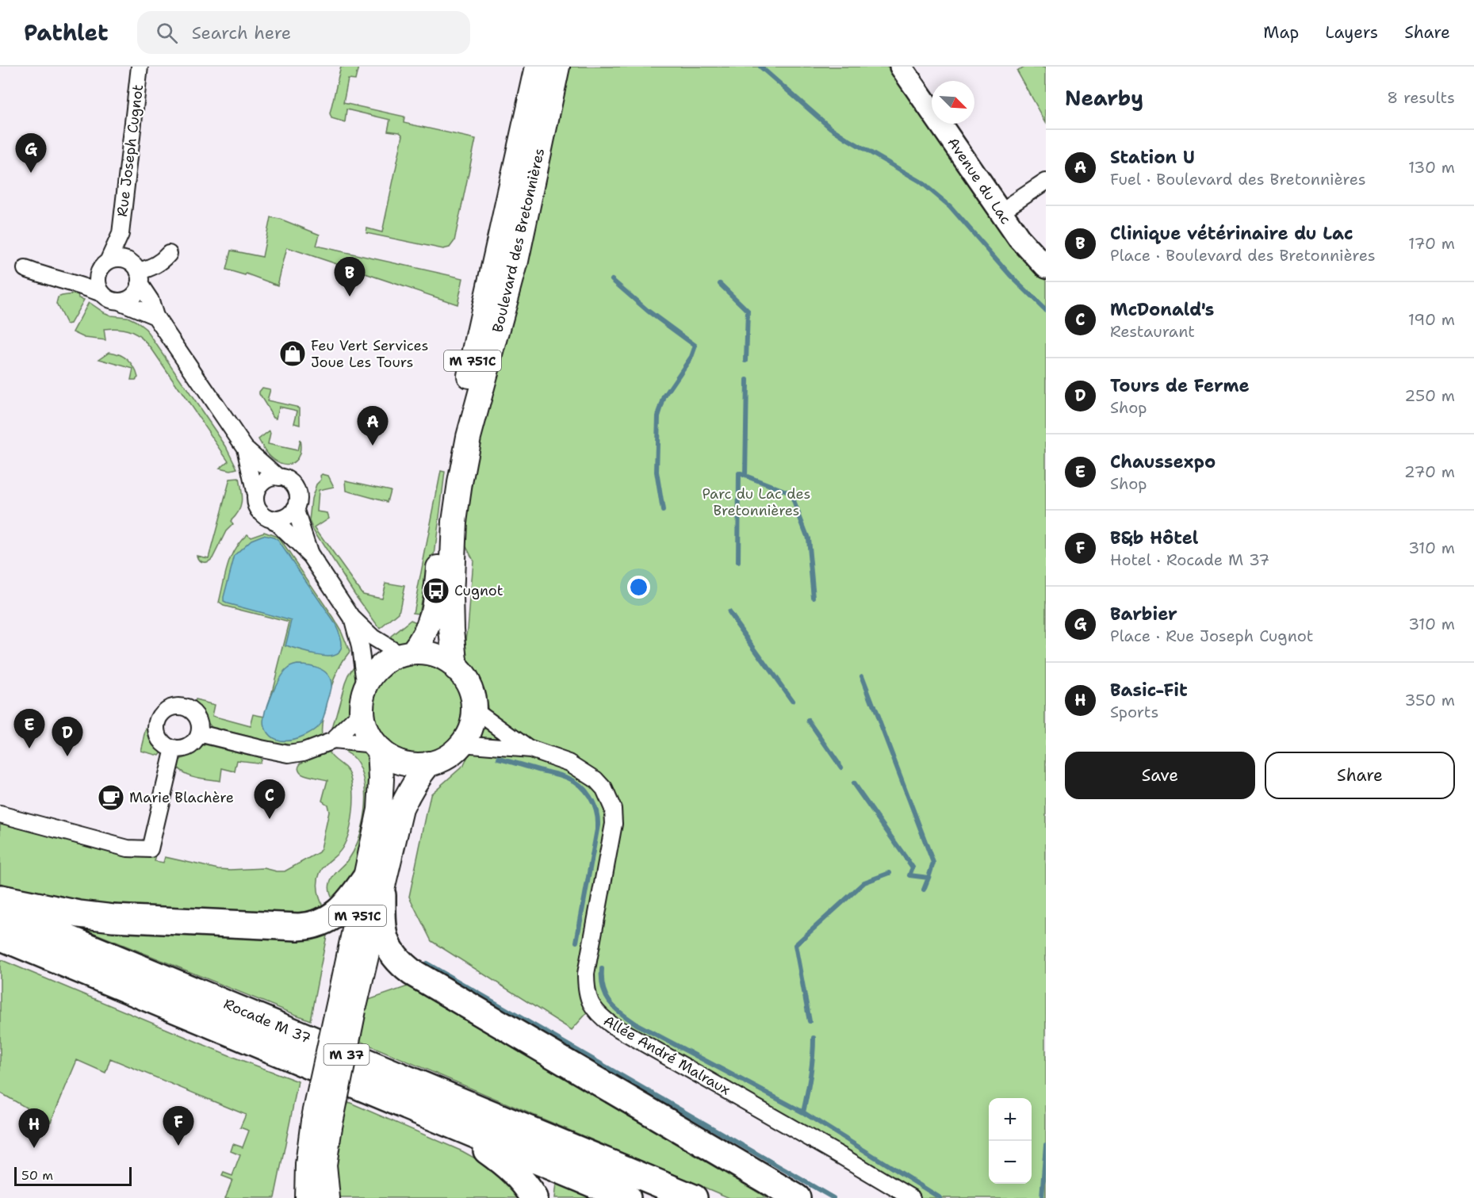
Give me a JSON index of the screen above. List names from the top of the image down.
{
  "streets": {
    "highway": ["Rocade M 37", "M 37"],
    "main road": ["Boulevard des Bretonnières", "M 751C"],
    "street": ["Rue Joseph Cugnot", "Avenue du Lac", "Allée André Malraux"]
  },
  "crossings": [
    ["Boulevard des Bretonnières", "M 751C"],
    ["Boulevard des Bretonnières", "Allée André Malraux"],
    ["M 751C", "Allée André Malraux"],
    ["Rocade M 37", "M 37"]
  ],
  "parks": ["Parc du Lac des Bretonnières"],
  "places": {
    "shop": ["Feu Vert Services Joue Les Tours"],
    "bus stop": ["Cugnot"],
    "cafe": ["Marie Blachère"]
  },
  "scale_bar": "50 m",
  "north": "bottom right",
  "page": {
    "header": "Pathlet",
    "search": "Search here",
    "nav": ["Map", "Layers", "Share"],
    "heading": ["Nearby", "8 results"],
    "list": [
      {
        "mark": "A",
        "name": "Station U",
        "note": "Fuel · Boulevard des Bretonnières",
        "value": "130 m"
      },
      {
        "mark": "B",
        "name": "Clinique vétérinaire du Lac",
        "note": "Place · Boulevard des Bretonnières",
        "value": "170 m"
      },
      {
        "mark": "C",
        "name": "McDonald's",
        "note": "Restaurant",
        "value": "190 m"
      },
      {
        "mark": "D",
        "name": "Tours de Ferme",
        "note": "Shop",
        "value": "250 m"
      },
      {
        "mark": "E",
        "name": "Chaussexpo",
        "note": "Shop",
        "value": "270 m"
      },
      {
        "mark": "F",
        "name": "B&b Hôtel",
        "note": "Hotel · Rocade M 37",
        "value": "310 m"
      },
      {
        "mark": "G",
        "name": "Barbier",
        "note": "Place · Rue Joseph Cugnot",
        "value": "310 m"
      },
      {
        "mark": "H",
        "name": "Basic-Fit",
        "note": "Sports",
        "value": "350 m"
      }
    ],
    "pins": [
      "G",
      "B",
      "A",
      "E",
      "D",
      "C",
      "F",
      "H"
    ],
    "buttons": ["Save", "Share"],
    "map_buttons": ["+", "−"],
    "scale": "50 m"
  }
}
